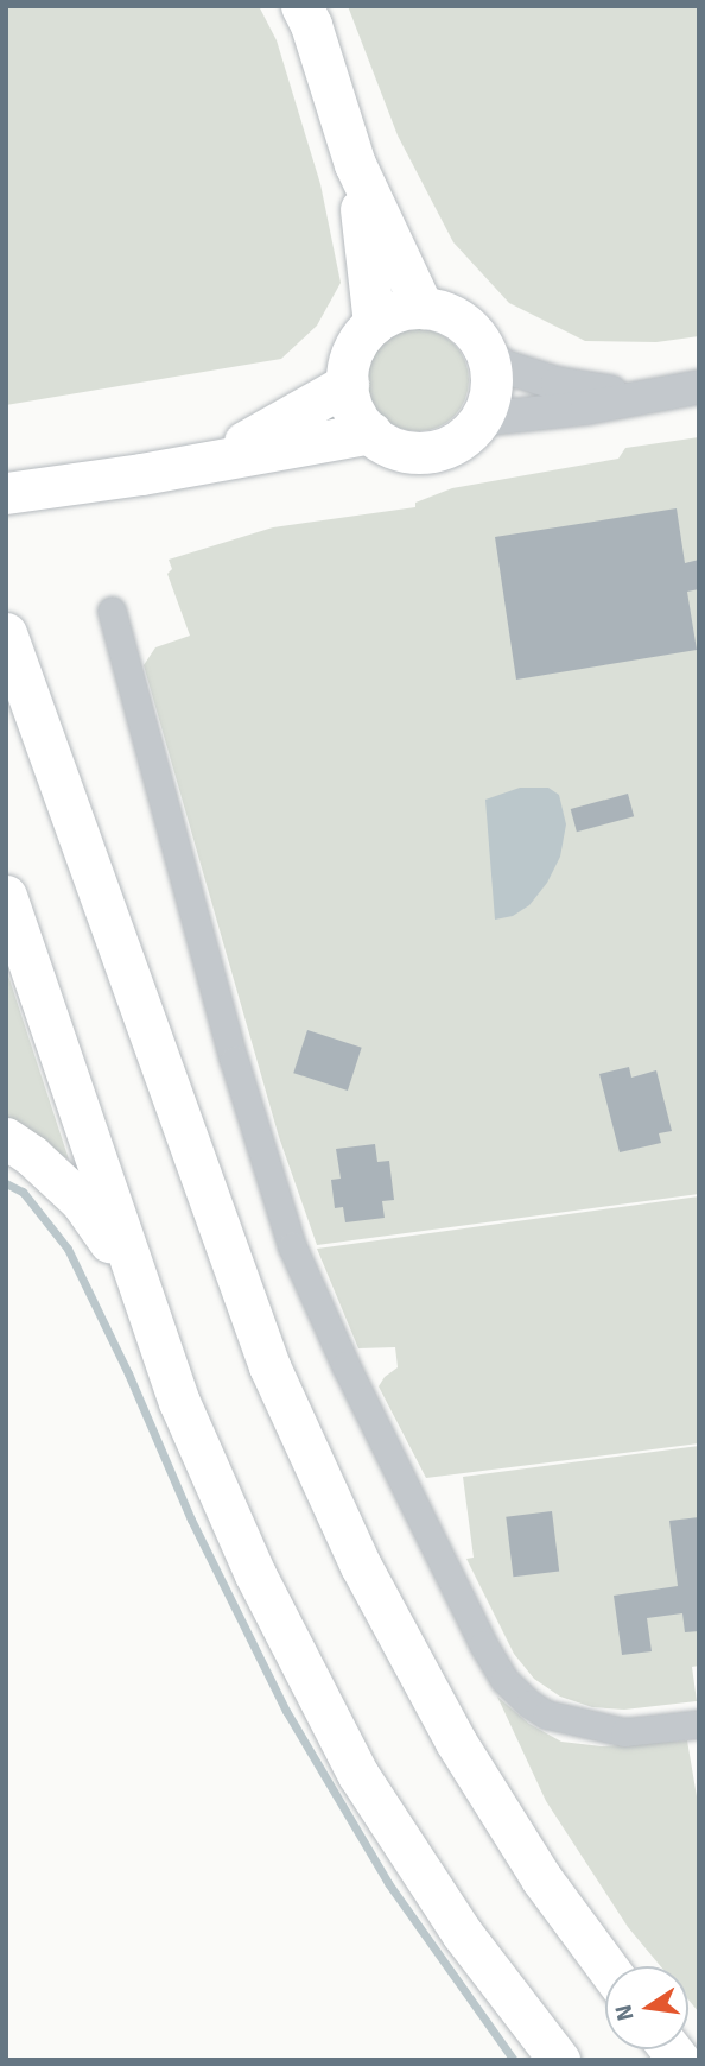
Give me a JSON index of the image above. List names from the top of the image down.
{
  "north": "left"
}
